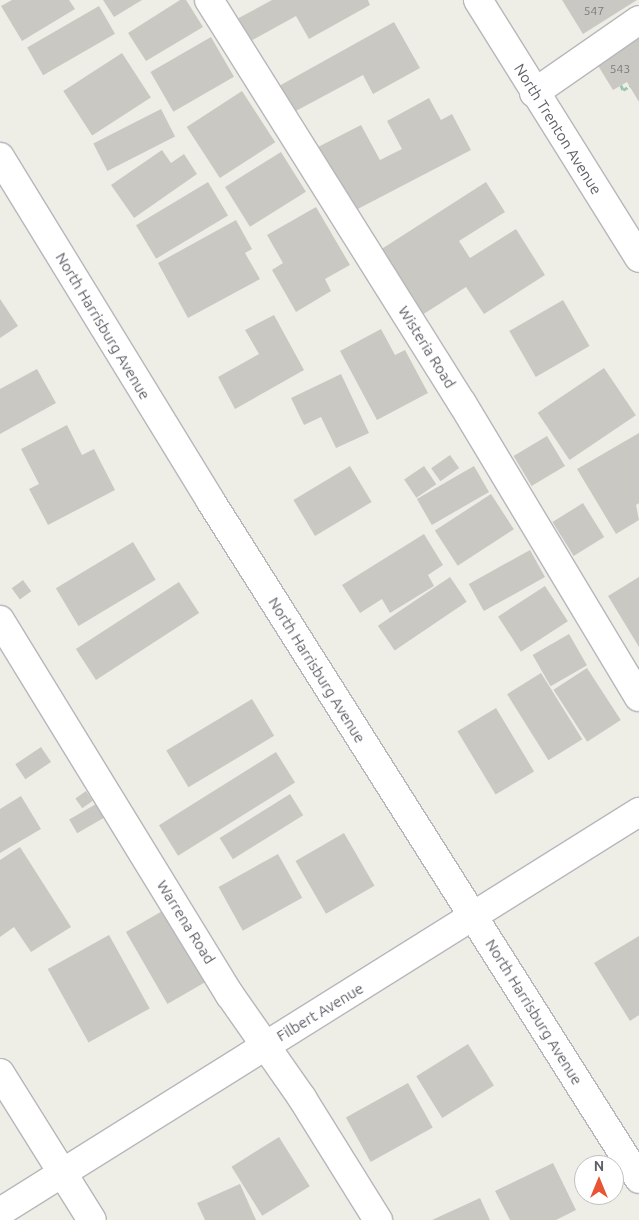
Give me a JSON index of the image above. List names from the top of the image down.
{
  "streets": {
    "street": [
      "North Trenton Avenue",
      "North Harrisburg Avenue",
      "Wisteria Road",
      "Warrena Road",
      "Filbert Avenue"
    ]
  },
  "crossings": [
    ["North Harrisburg Avenue", "Filbert Avenue"],
    ["Warrena Road", "Filbert Avenue"]
  ],
  "house_numbers": ["547", "543"],
  "north": "top"
}
